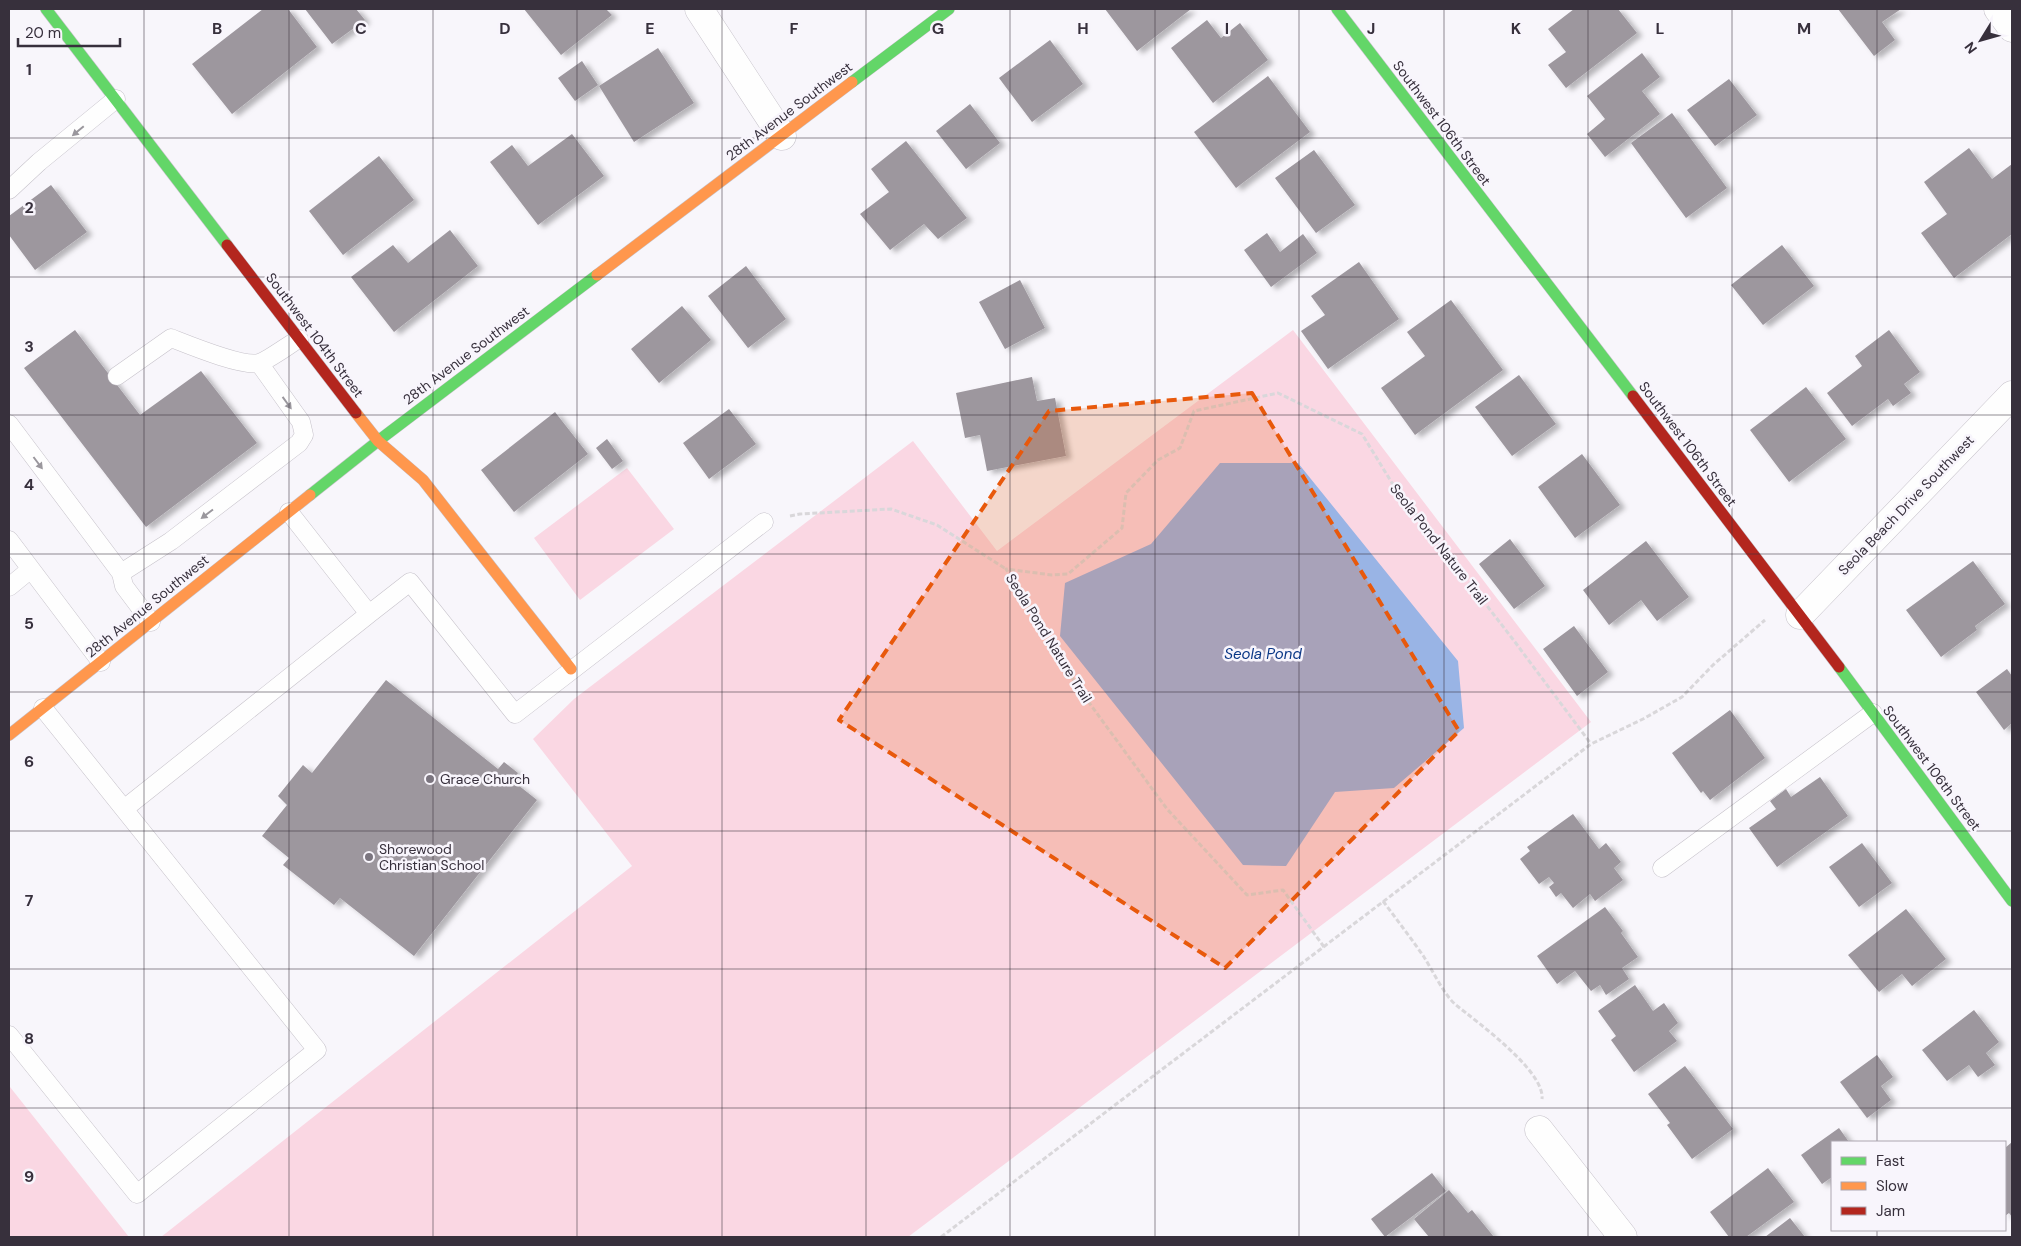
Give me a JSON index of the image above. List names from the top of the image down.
{
  "streets": {
    "street": [
      "28th Avenue Southwest",
      "Southwest 106th Street",
      "Southwest 104th Street",
      "Seola Beach Drive Southwest"
    ],
    "path": ["Seola Pond Nature Trail"]
  },
  "crossings": [
    ["28th Avenue Southwest", "Southwest 104th Street"],
    ["Southwest 106th Street", "Seola Beach Drive Southwest"]
  ],
  "water": ["Seola Pond"],
  "places": ["Grace Church", "Shorewood Christian School"],
  "legend": ["Fast", "Slow", "Jam"],
  "scale_bar": "20 m",
  "north": "bottom left",
  "grid": {
    "columns": [
      "B",
      "C",
      "D",
      "E",
      "F",
      "G",
      "H",
      "I",
      "J",
      "K",
      "L",
      "M"
    ],
    "rows": [
      "1",
      "2",
      "3",
      "4",
      "5",
      "6",
      "7",
      "8",
      "9"
    ]
  }
}
